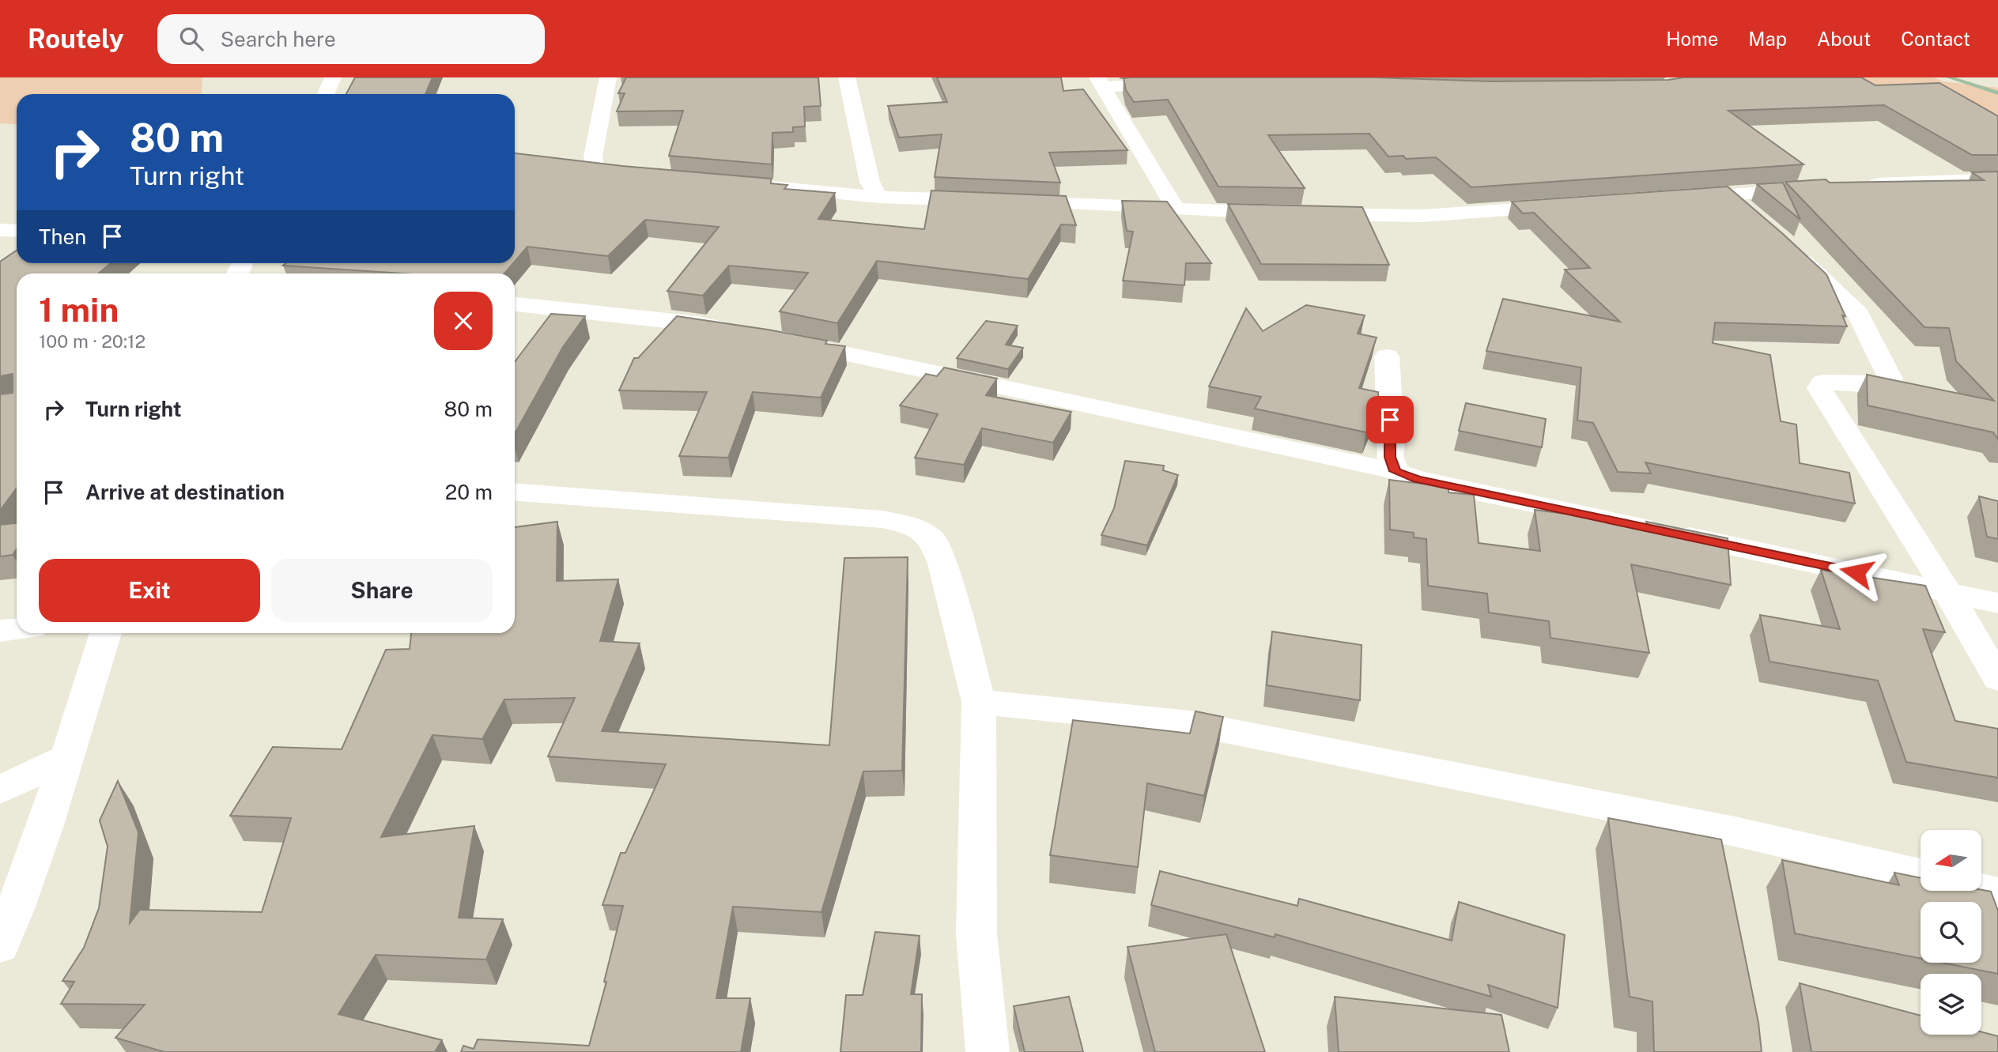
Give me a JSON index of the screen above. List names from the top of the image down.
{
  "north": "left",
  "page": {
    "header": "Routely",
    "search": "Search here",
    "nav": [
      "Home",
      "Map",
      "About",
      "Contact"
    ],
    "turn": ["80 m", "Turn right"],
    "then": "Then",
    "heading": ["1 min", "100 m · 20:12"],
    "list": [
      {
        "name": "Turn right",
        "value": "80 m"
      },
      {
        "name": "Arrive at destination",
        "value": "20 m"
      }
    ],
    "buttons": ["Exit", "Share"]
  }
}
